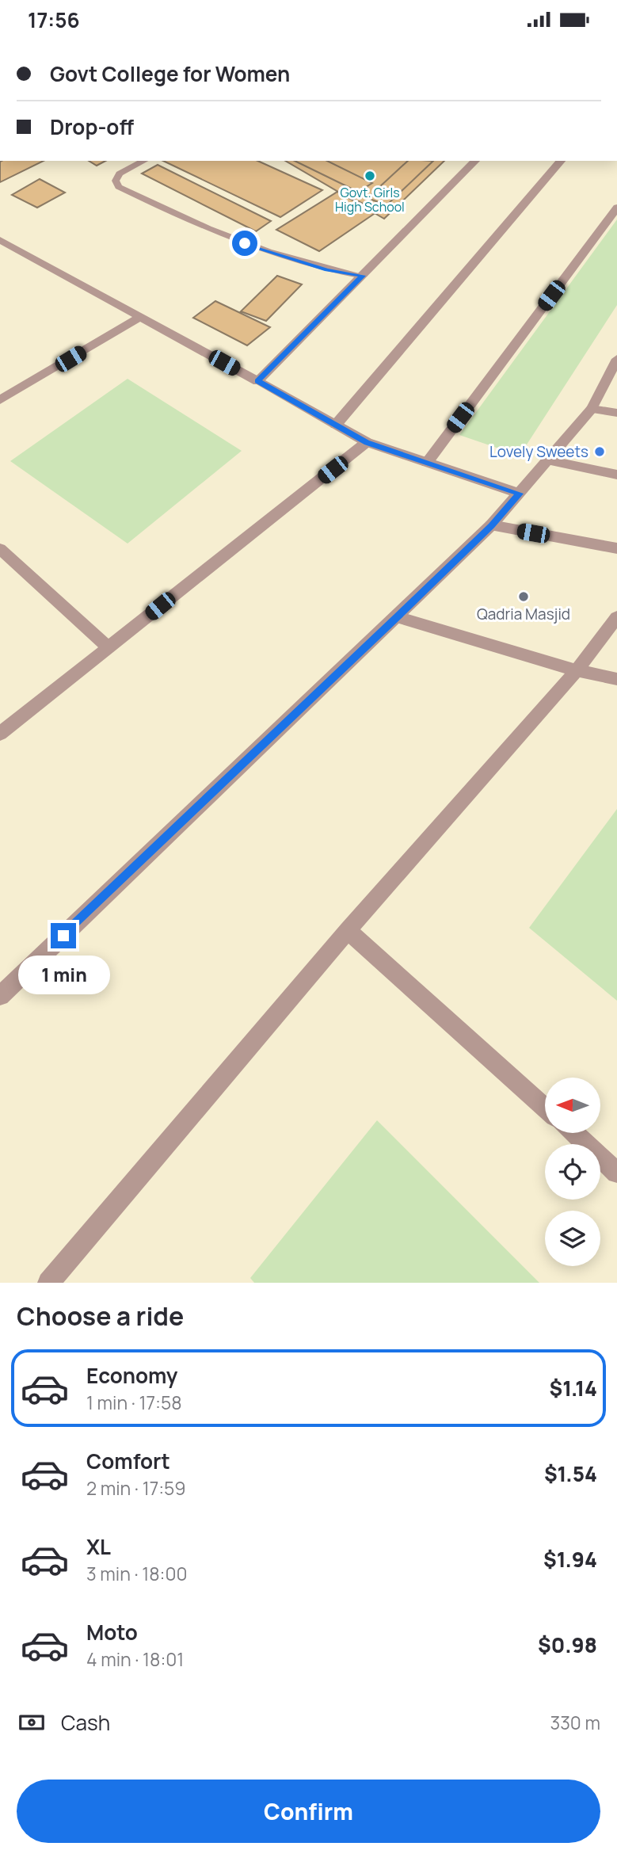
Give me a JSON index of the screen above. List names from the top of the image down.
{
  "places": ["Govt. Girls High School", "Lovely Sweets", "Qadria Masjid"],
  "north": "left",
  "page": {
    "status": "17:56",
    "banner": ["Govt College for Women", "Drop-off"],
    "bubble": "1 min",
    "heading": "Choose a ride",
    "list": [
      {
        "name": "Economy",
        "note": "1 min · 17:58",
        "value": "$1.14"
      },
      {
        "name": "Comfort",
        "note": "2 min · 17:59",
        "value": "$1.54"
      },
      {
        "name": "XL",
        "note": "3 min · 18:00",
        "value": "$1.94"
      },
      {
        "name": "Moto",
        "note": "4 min · 18:01",
        "value": "$0.98"
      }
    ],
    "pay": ["Cash", "330 m"],
    "buttons": "Confirm"
  }
}
